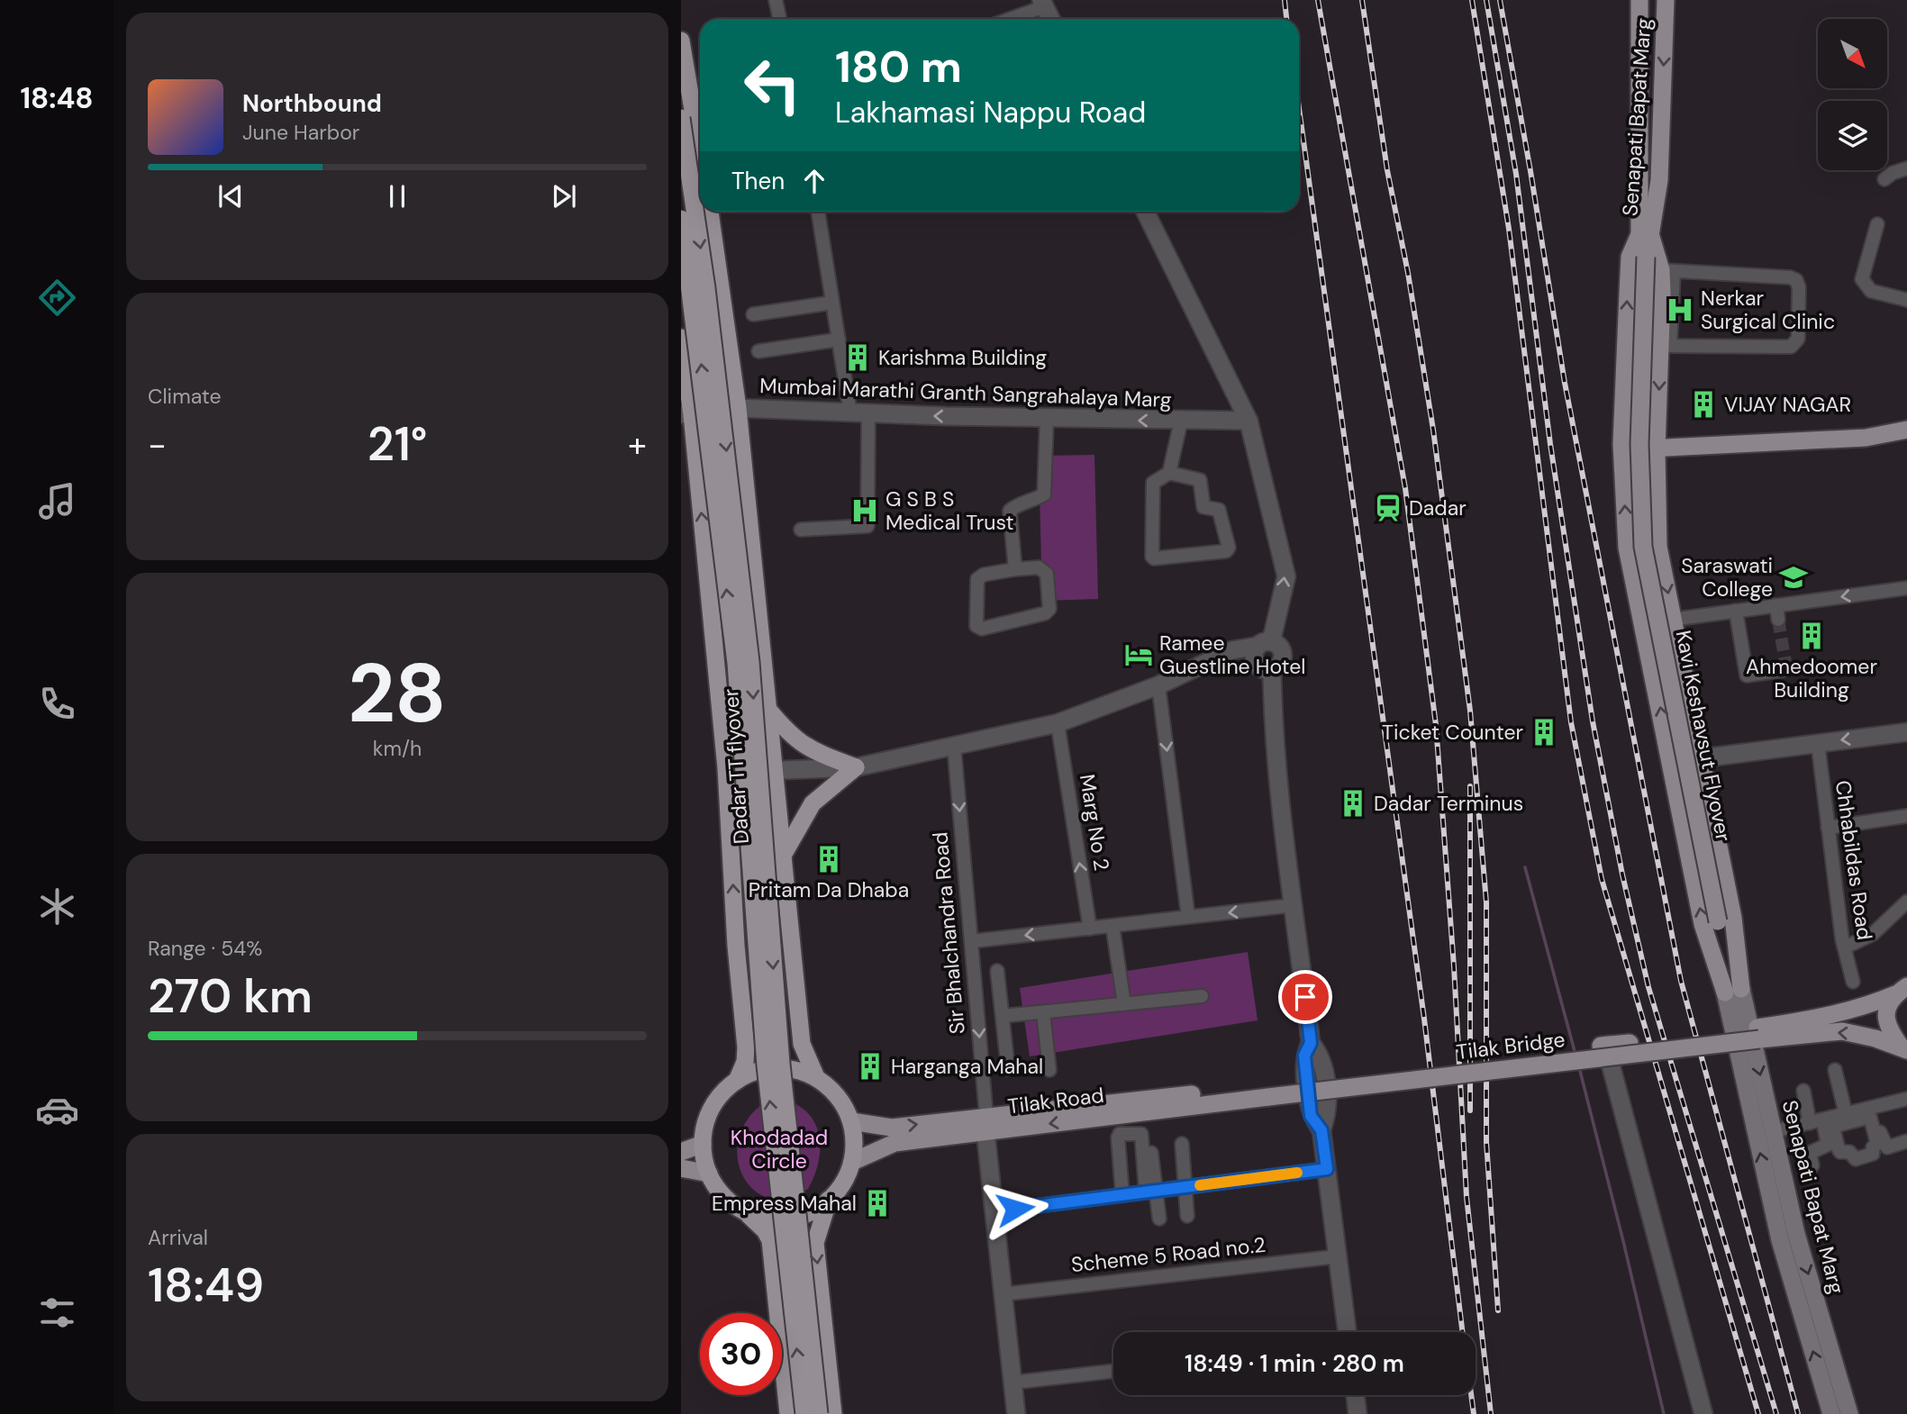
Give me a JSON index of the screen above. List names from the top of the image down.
{
  "streets": {
    "highway": ["Dadar TT flyover"],
    "main road": [
      "Senapati Bapat Marg",
      "Kavi Keshavsut Flyover",
      "Tilak Bridge",
      "Tilak Road"
    ],
    "street": [
      "Mumbai Marathi Granth Sangrahalaya Marg",
      "Marg No 2",
      "Chhabildas Road",
      "Sir Bhalchandra Road",
      "Scheme 5 Road no.2"
    ]
  },
  "crossings": [
    ["Senapati Bapat Marg", "Kavi Keshavsut Flyover"],
    ["Sir Bhalchandra Road", "Tilak Road"],
    ["Sir Bhalchandra Road", "Scheme 5 Road no.2"],
    ["Tilak Bridge", "Tilak Road"]
  ],
  "one_way": ["Mumbai Marathi Granth Sangrahalaya Marg"],
  "parks": ["Khodadad Circle"],
  "places": {
    "hospital": ["Nerkar Surgical Clinic", "G S B S Medical Trust"],
    "building": [
      "Karishma Building",
      "VIJAY NAGAR",
      "Ahmedoomer Building",
      "Ticket Counter",
      "Dadar Terminus",
      "Pritam Da Dhaba",
      "Harganga Mahal",
      "Empress Mahal"
    ],
    "station": ["Dadar"],
    "school or university": ["Saraswati College"],
    "hotel": ["Ramee Guestline Hotel"]
  },
  "north": "bottom right",
  "page": {
    "tabs": "18:48",
    "turn": ["180 m", "Lakhamasi Nappu Road"],
    "song": ["Northbound", "June Harbor"],
    "then": "Then",
    "tile": [
      "Climate",
      ["28", "km/h"],
      ["Range · 54%", "270 km"],
      ["Arrival", "18:49"]
    ],
    "heat": ["−", "21°", "+"],
    "limit": "30",
    "trip": "18:49 · 1 min · 280 m"
  }
}
